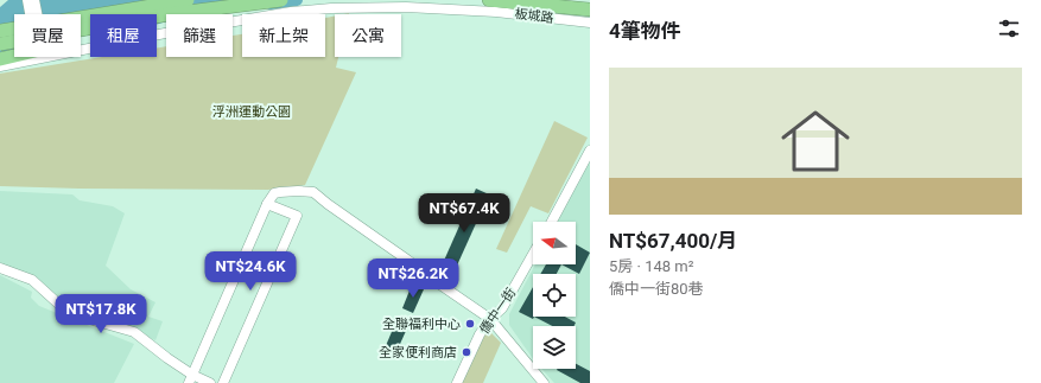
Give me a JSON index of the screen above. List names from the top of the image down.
{
  "streets": {
    "street": ["板城路", "僑中一街"]
  },
  "parks": ["浮洲運動公園"],
  "places": ["全聯福利中心", "全家便利商店"],
  "north": "left",
  "page": {
    "heading": "4筆物件",
    "chip": [
      "買屋",
      "租屋",
      "篩選",
      "新上架",
      "公寓"
    ],
    "list": [
      {
        "name": "NT$67,400/月",
        "note": "5房 · 148 m² · 僑中一街80巷"
      }
    ],
    "price": [
      "NT$67.4K",
      "NT$24.6K",
      "NT$26.2K",
      "NT$17.8K"
    ]
  }
}
